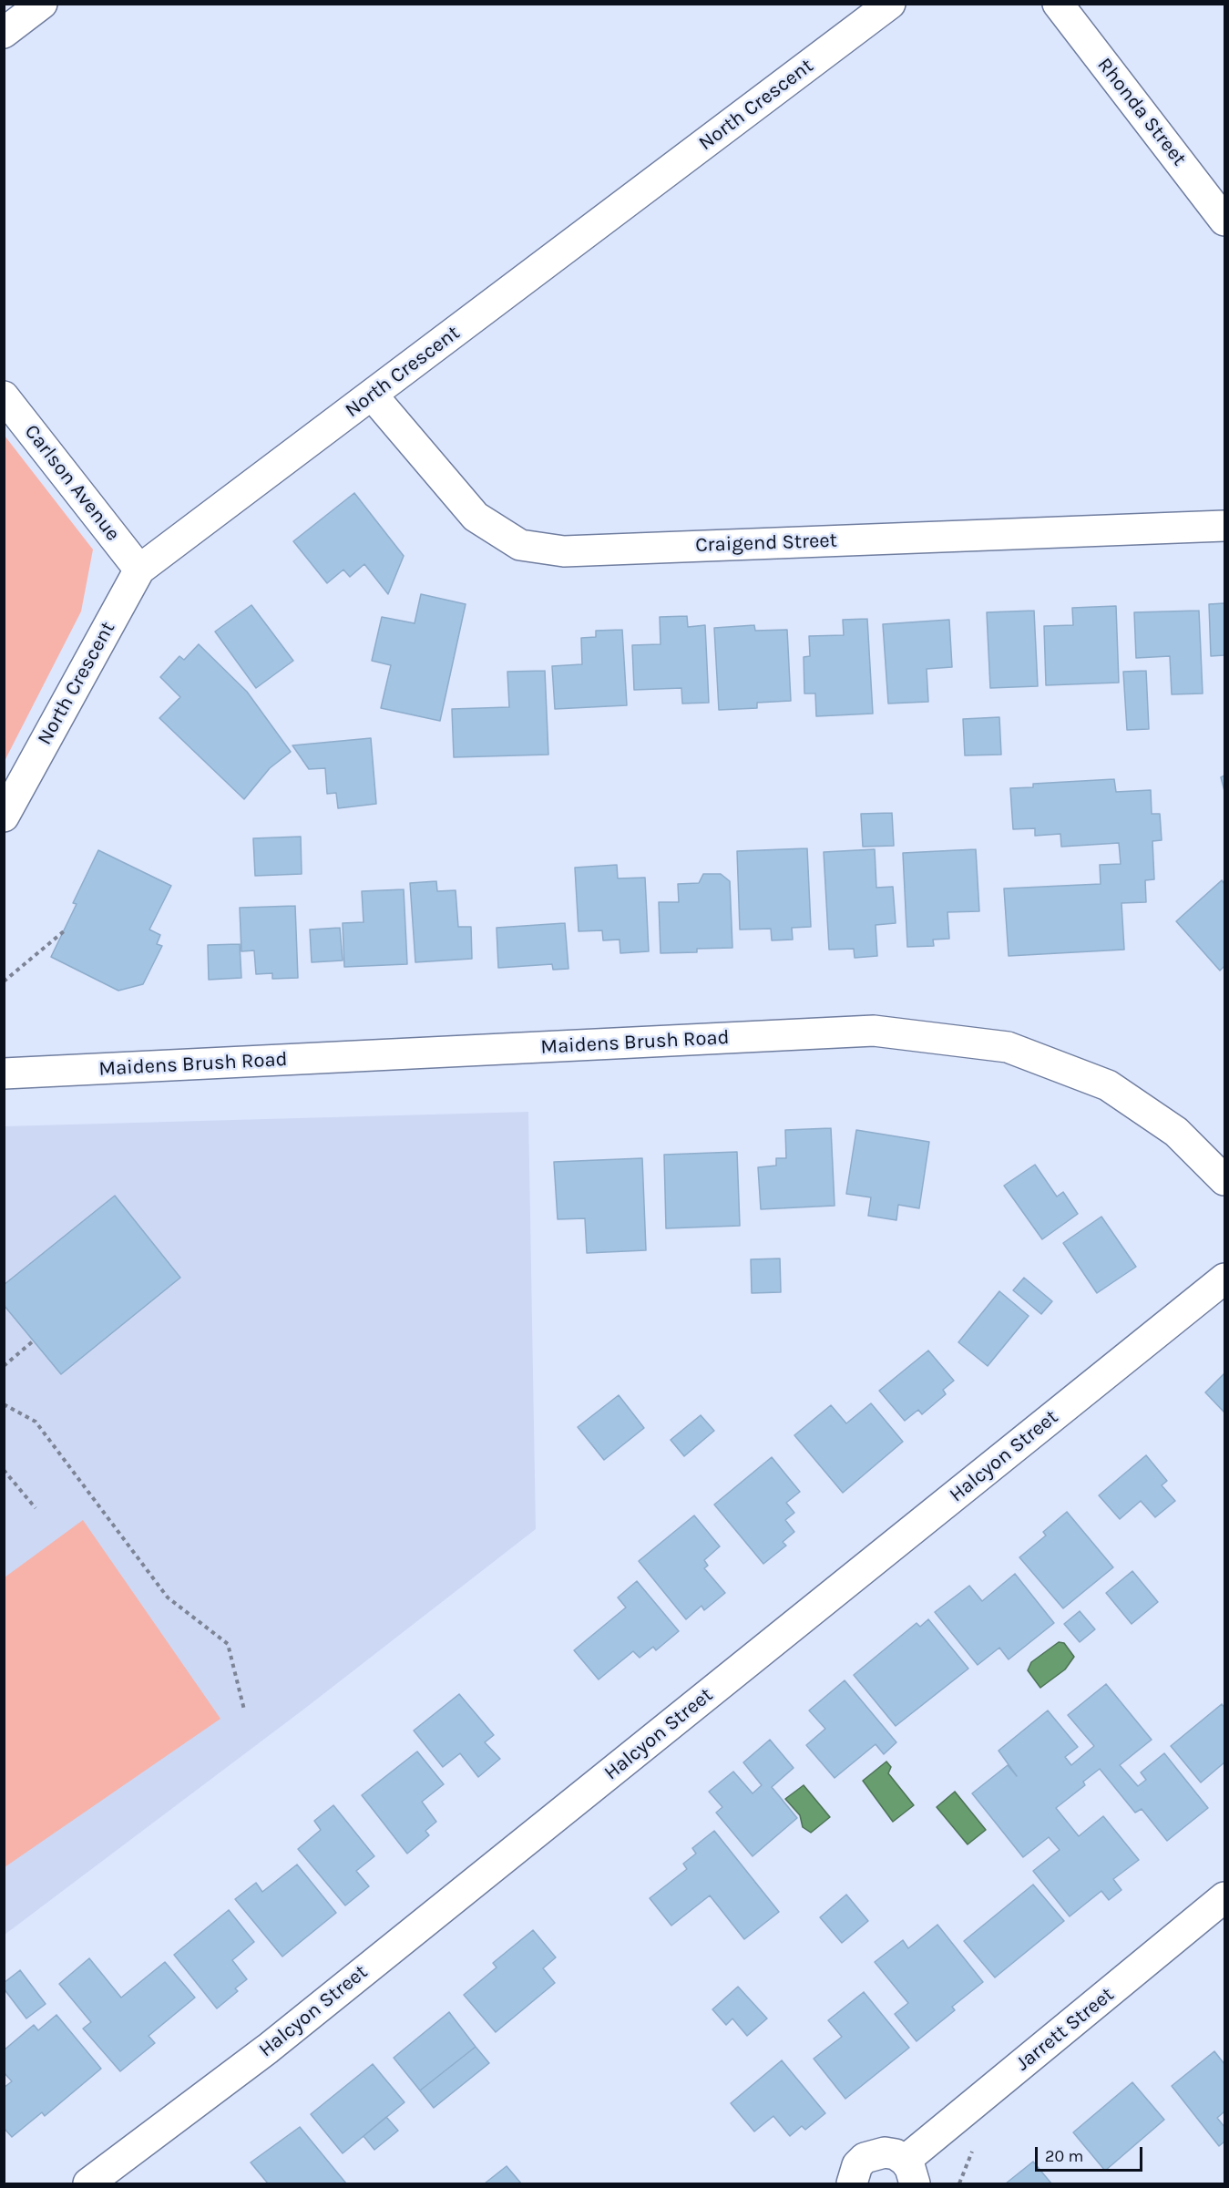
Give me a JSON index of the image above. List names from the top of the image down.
{
  "streets": {
    "street": [
      "North Crescent",
      "Rhonda Street",
      "Carlson Avenue",
      "Craigend Street",
      "Maidens Brush Road",
      "Halcyon Street",
      "Jarrett Street"
    ]
  },
  "crossings": [
    ["North Crescent", "Carlson Avenue"],
    ["North Crescent", "Craigend Street"]
  ],
  "scale_bar": "20 m"
}
